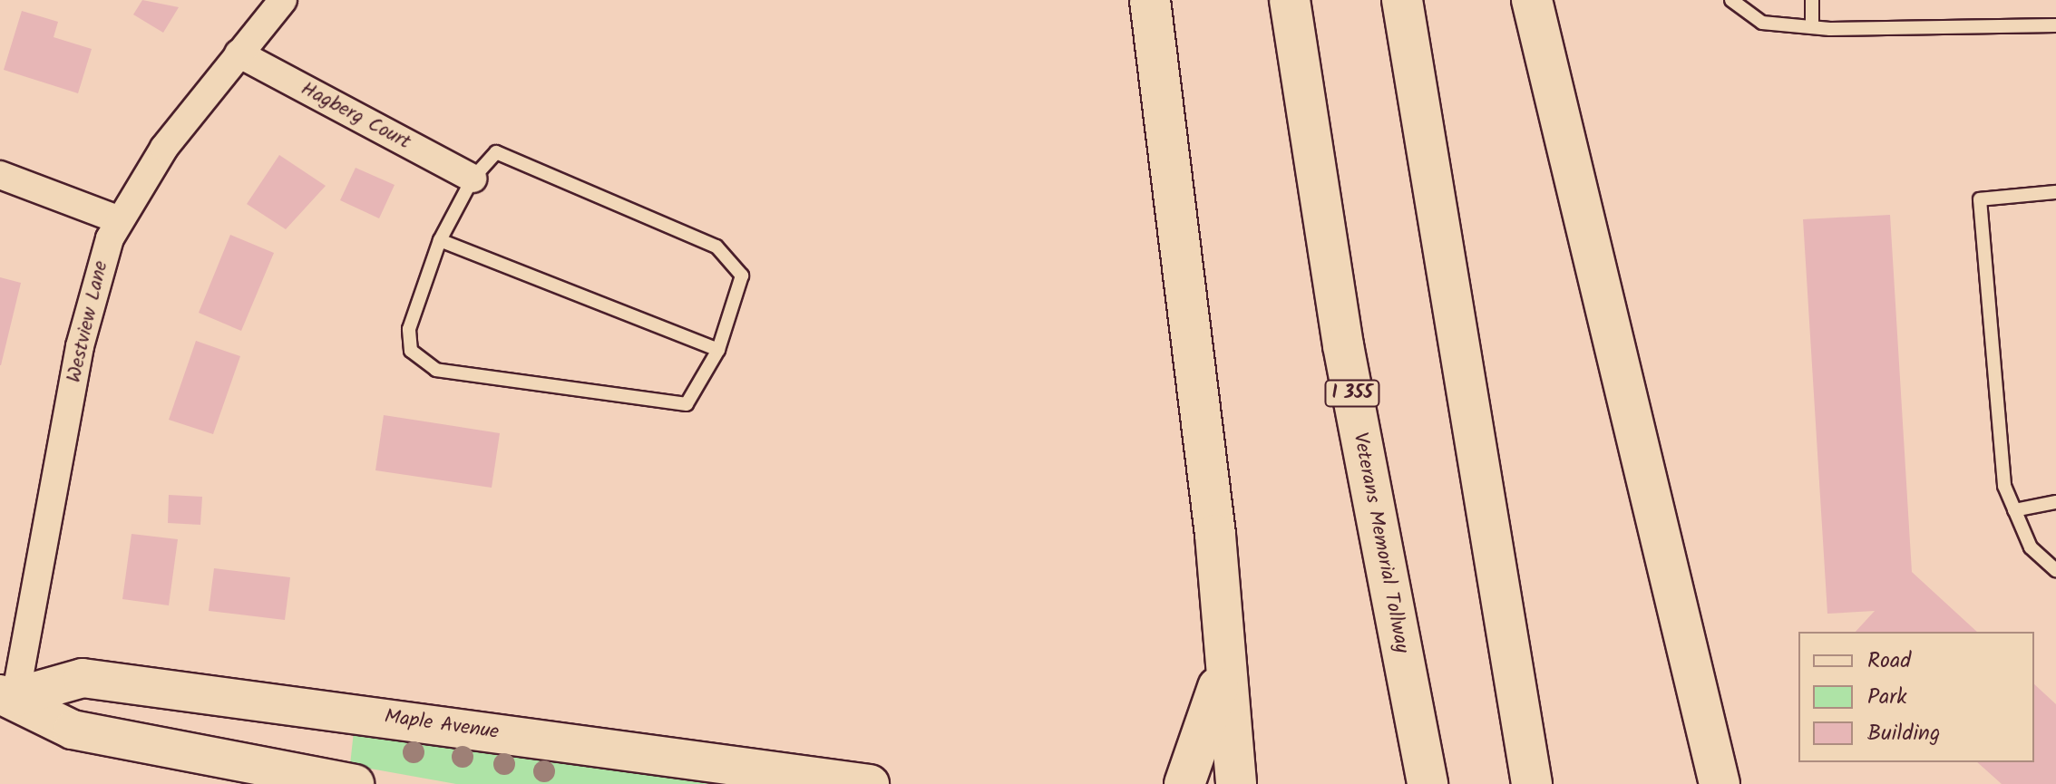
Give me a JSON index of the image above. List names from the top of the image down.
{
  "streets": {
    "highway": ["I 355", "Veterans Memorial Tollway"],
    "main road": ["Maple Avenue"],
    "street": ["Hagberg Court", "Westview Lane"]
  },
  "crossings": [
    ["Hagberg Court", "Westview Lane"],
    ["Westview Lane", "Maple Avenue"]
  ],
  "legend": ["Road", "Park", "Building"]
}
